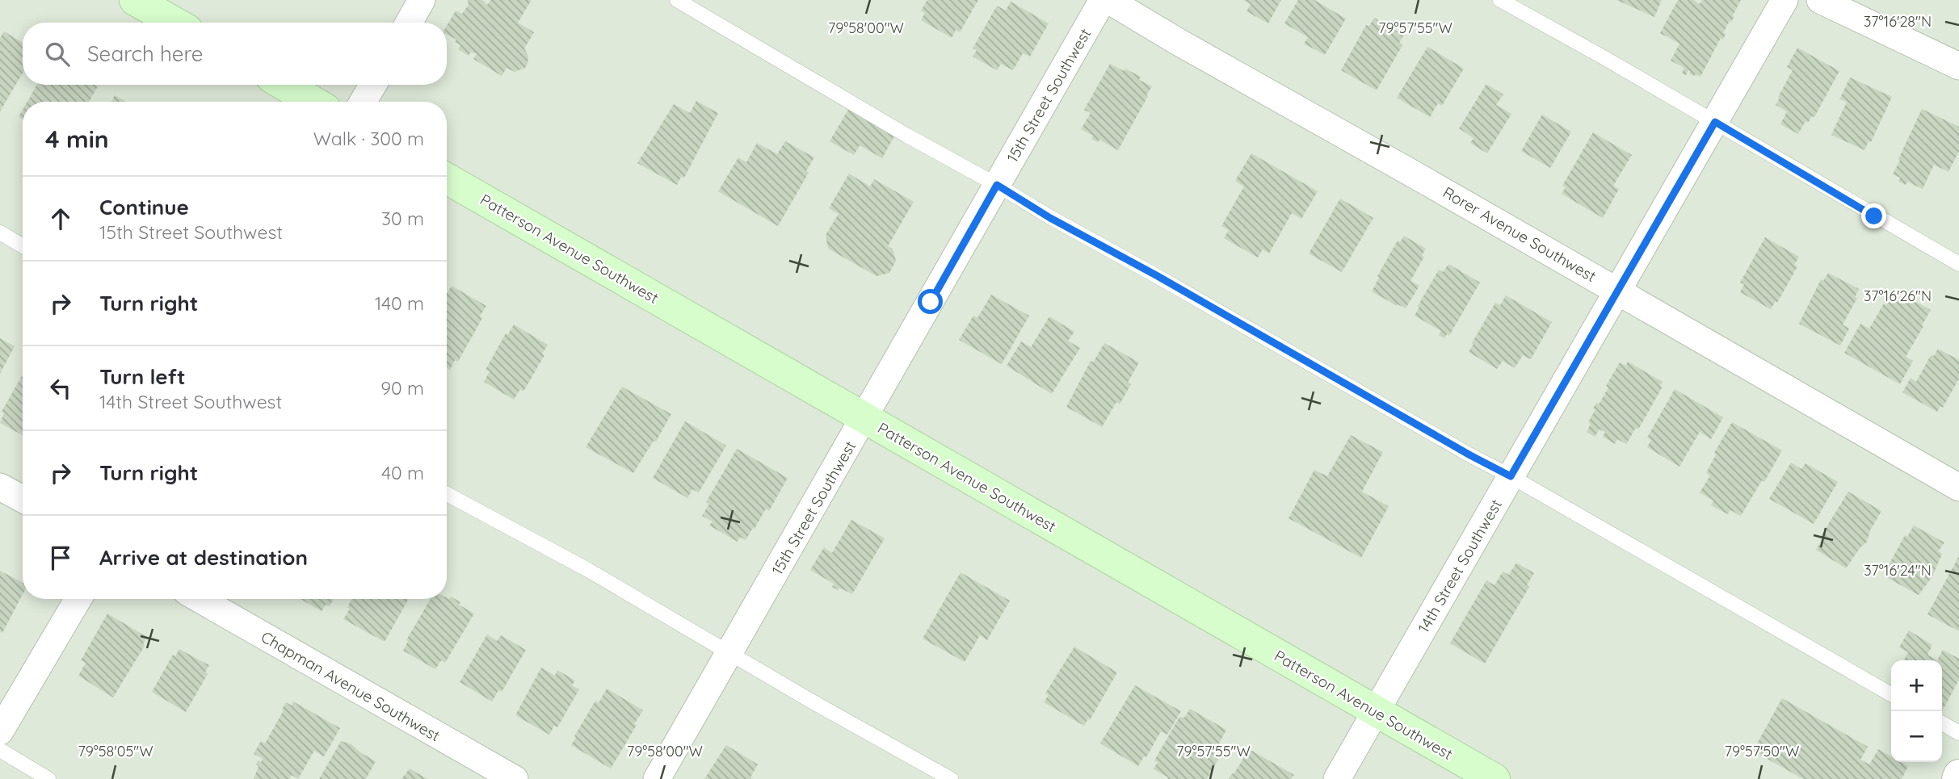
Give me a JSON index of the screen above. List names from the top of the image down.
{
  "streets": {
    "main road": ["Patterson Avenue Southwest"],
    "street": [
      "15th Street Southwest",
      "Rorer Avenue Southwest",
      "14th Street Southwest",
      "Chapman Avenue Southwest"
    ]
  },
  "crossings": [
    ["15th Street Southwest", "Patterson Avenue Southwest"],
    ["Rorer Avenue Southwest", "14th Street Southwest"],
    ["Patterson Avenue Southwest", "14th Street Southwest"]
  ],
  "page": {
    "search": "Search here",
    "heading": ["4 min", "Walk · 300 m"],
    "list": [
      ["Continue", "15th Street Southwest", "30 m"],
      ["Turn right", "140 m"],
      ["Turn left", "14th Street Southwest", "90 m"],
      ["Turn right", "40 m"],
      "Arrive at destination"
    ],
    "map_buttons": ["+", "−"]
  },
  "coordinates": [
    "37°16'28\"N",
    "79°58'00\"W",
    "79°57'55\"W",
    "37°16'26\"N",
    "37°16'24\"N",
    "79°58'05\"W",
    "79°57'50\"W"
  ]
}
